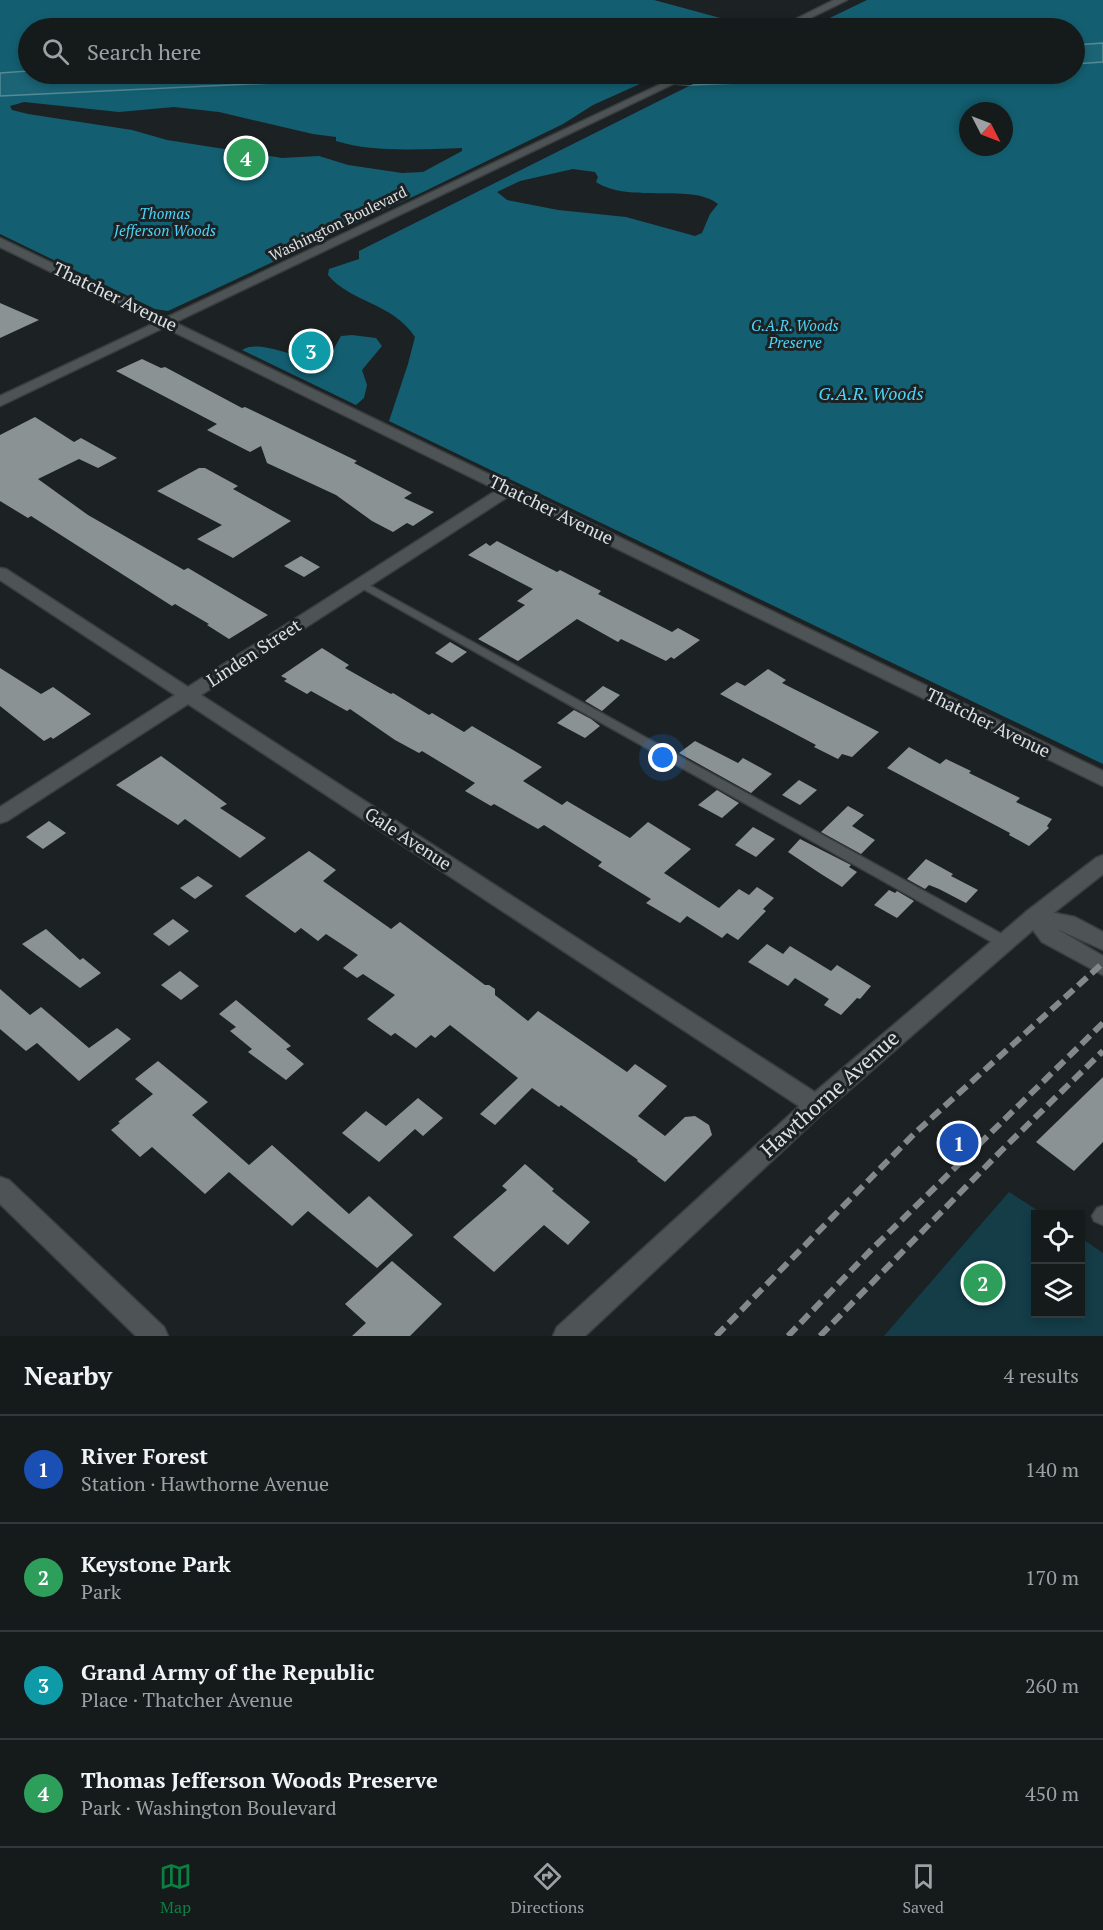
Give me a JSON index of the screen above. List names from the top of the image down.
{
  "streets": {
    "street": [
      "Washington Boulevard",
      "Thatcher Avenue",
      "Linden Street",
      "Gale Avenue",
      "Hawthorne Avenue"
    ]
  },
  "crossings": [
    ["Washington Boulevard", "Thatcher Avenue"],
    ["Thatcher Avenue", "Linden Street"],
    ["Linden Street", "Gale Avenue"],
    ["Gale Avenue", "Hawthorne Avenue"]
  ],
  "parks": ["Thomas Jefferson Woods", "G.A.R. Woods Preserve", "G.A.R. Woods"],
  "north": "bottom right",
  "page": {
    "search": "Search here",
    "pins": [
      "4",
      "3",
      "1",
      "2"
    ],
    "heading": ["Nearby", "4 results"],
    "list": [
      {
        "mark": "1",
        "name": "River Forest",
        "note": "Station · Hawthorne Avenue",
        "value": "140 m"
      },
      {
        "mark": "2",
        "name": "Keystone Park",
        "note": "Park",
        "value": "170 m"
      },
      {
        "mark": "3",
        "name": "Grand Army of the Republic",
        "note": "Place · Thatcher Avenue",
        "value": "260 m"
      },
      {
        "mark": "4",
        "name": "Thomas Jefferson Woods Preserve",
        "note": "Park · Washington Boulevard",
        "value": "450 m"
      }
    ],
    "nav": ["Map", "Directions", "Saved"]
  }
}
